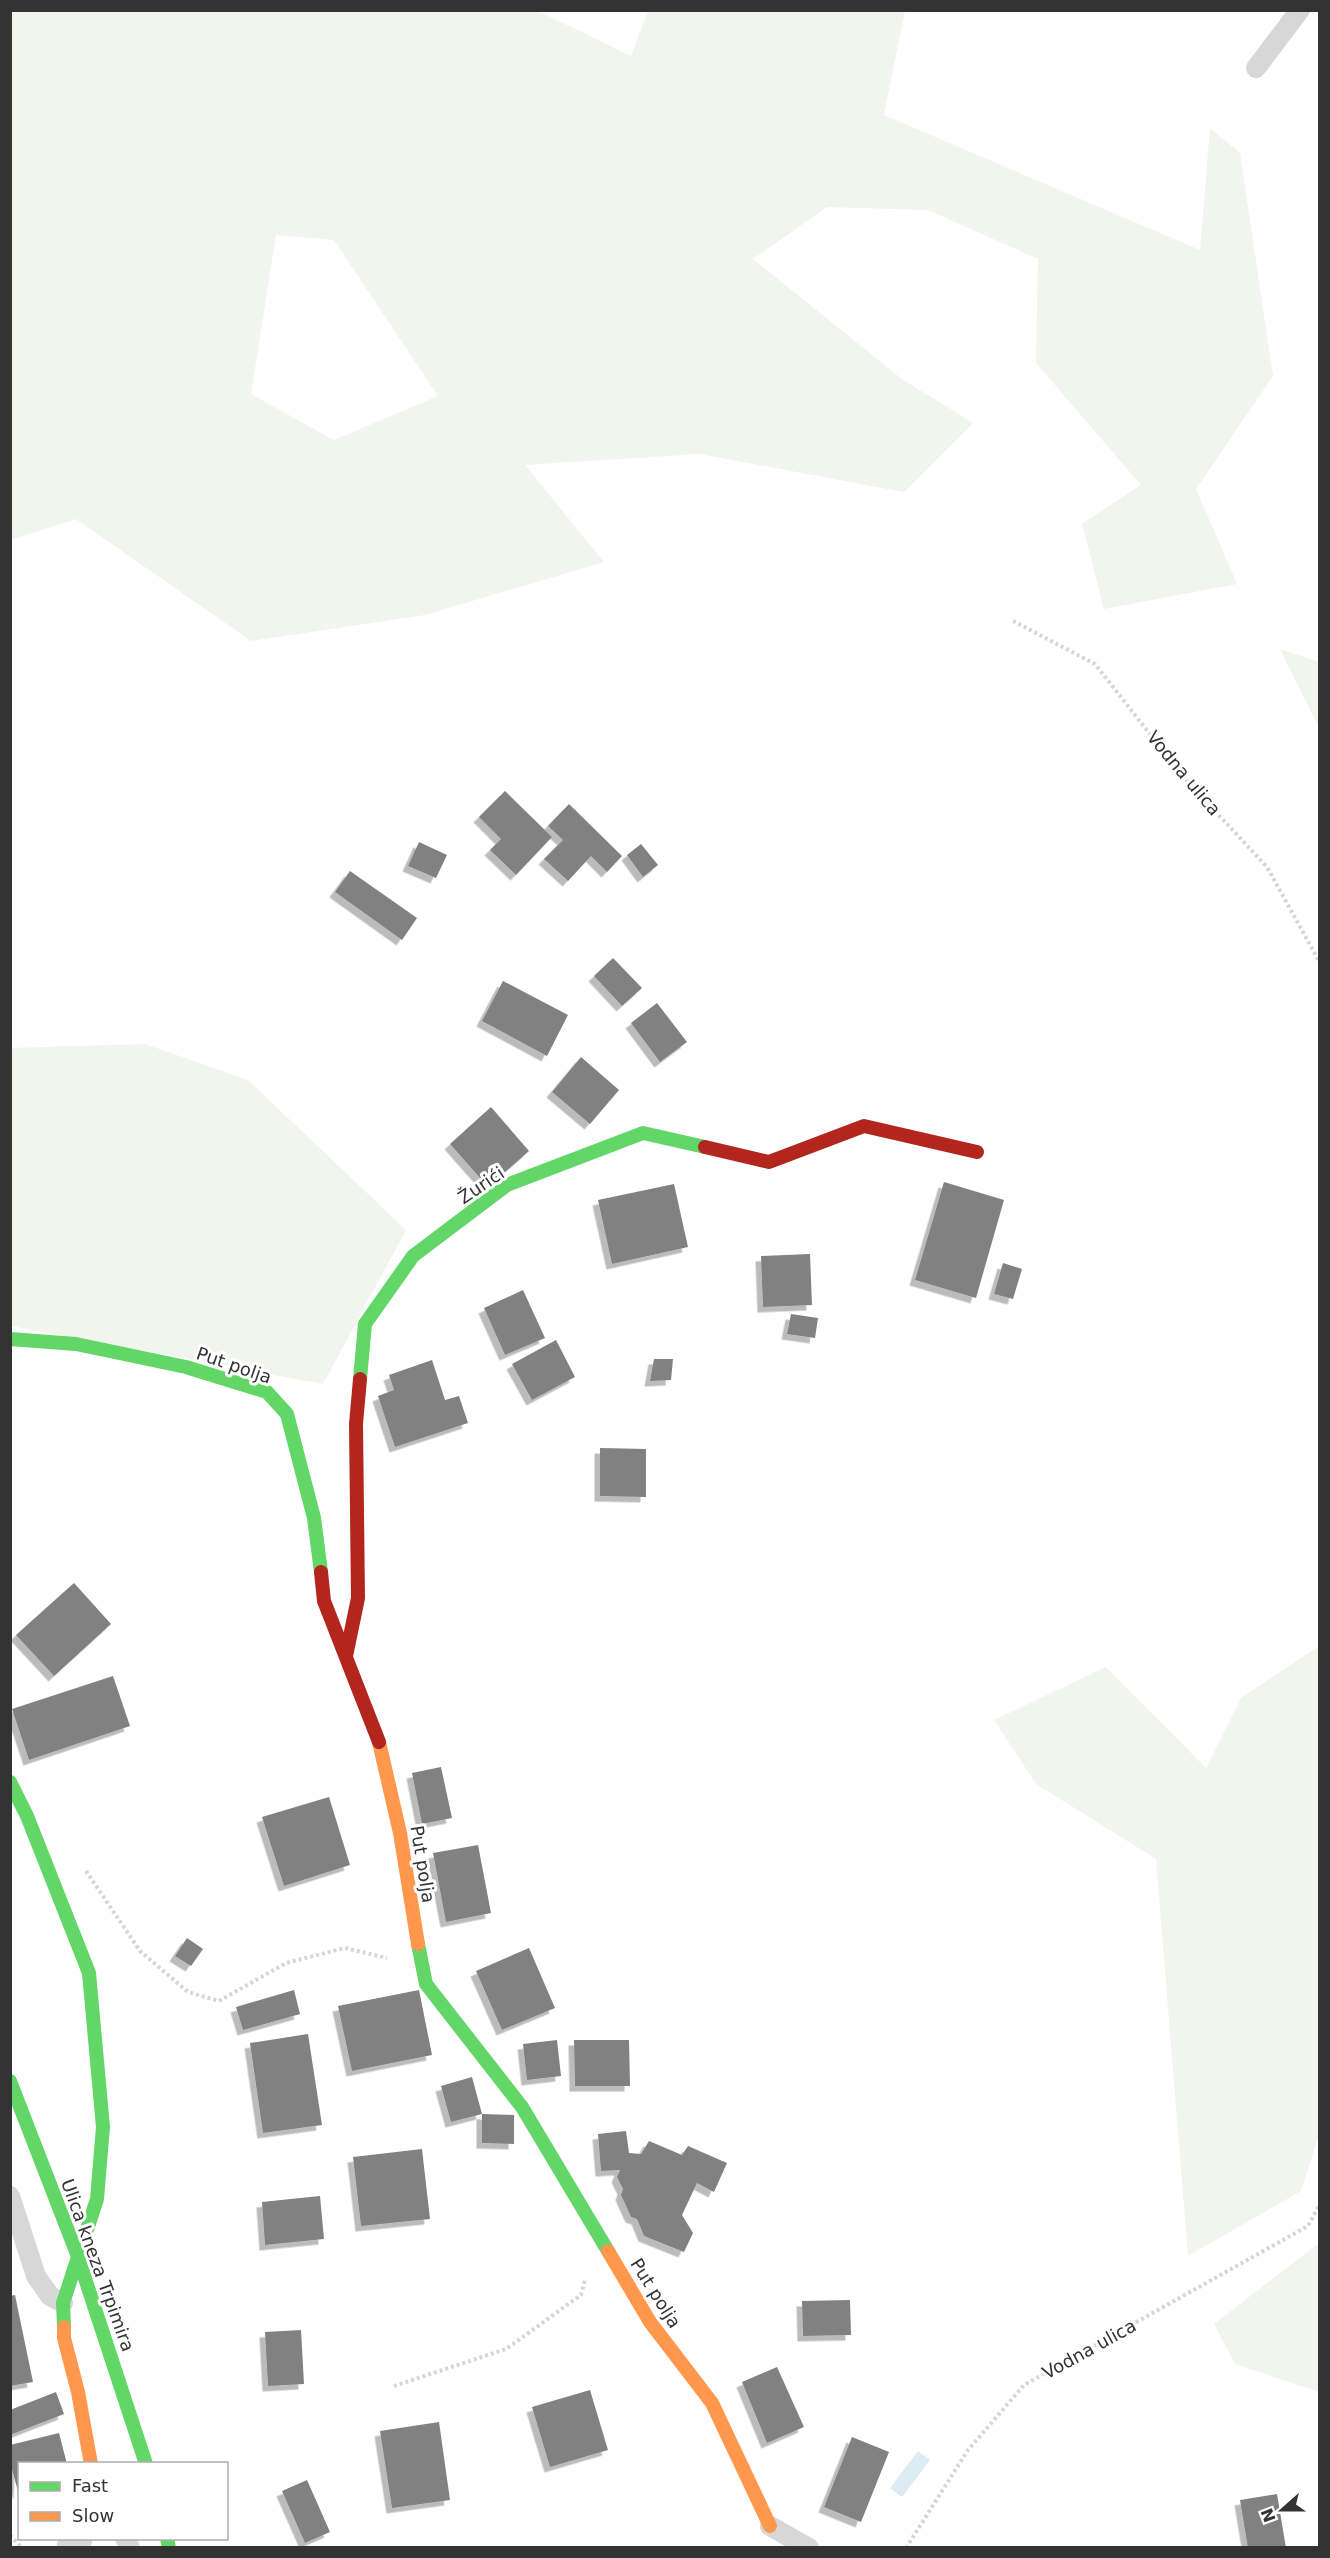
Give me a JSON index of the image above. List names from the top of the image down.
{
  "streets": {
    "street": ["Žurići", "Put polja", "Ulica kneza Trpimira"],
    "path": ["Vodna ulica"]
  },
  "crossings": [
    ["Žurići", "Put polja"]
  ],
  "legend": ["Fast", "Slow"],
  "north": "left"
}
